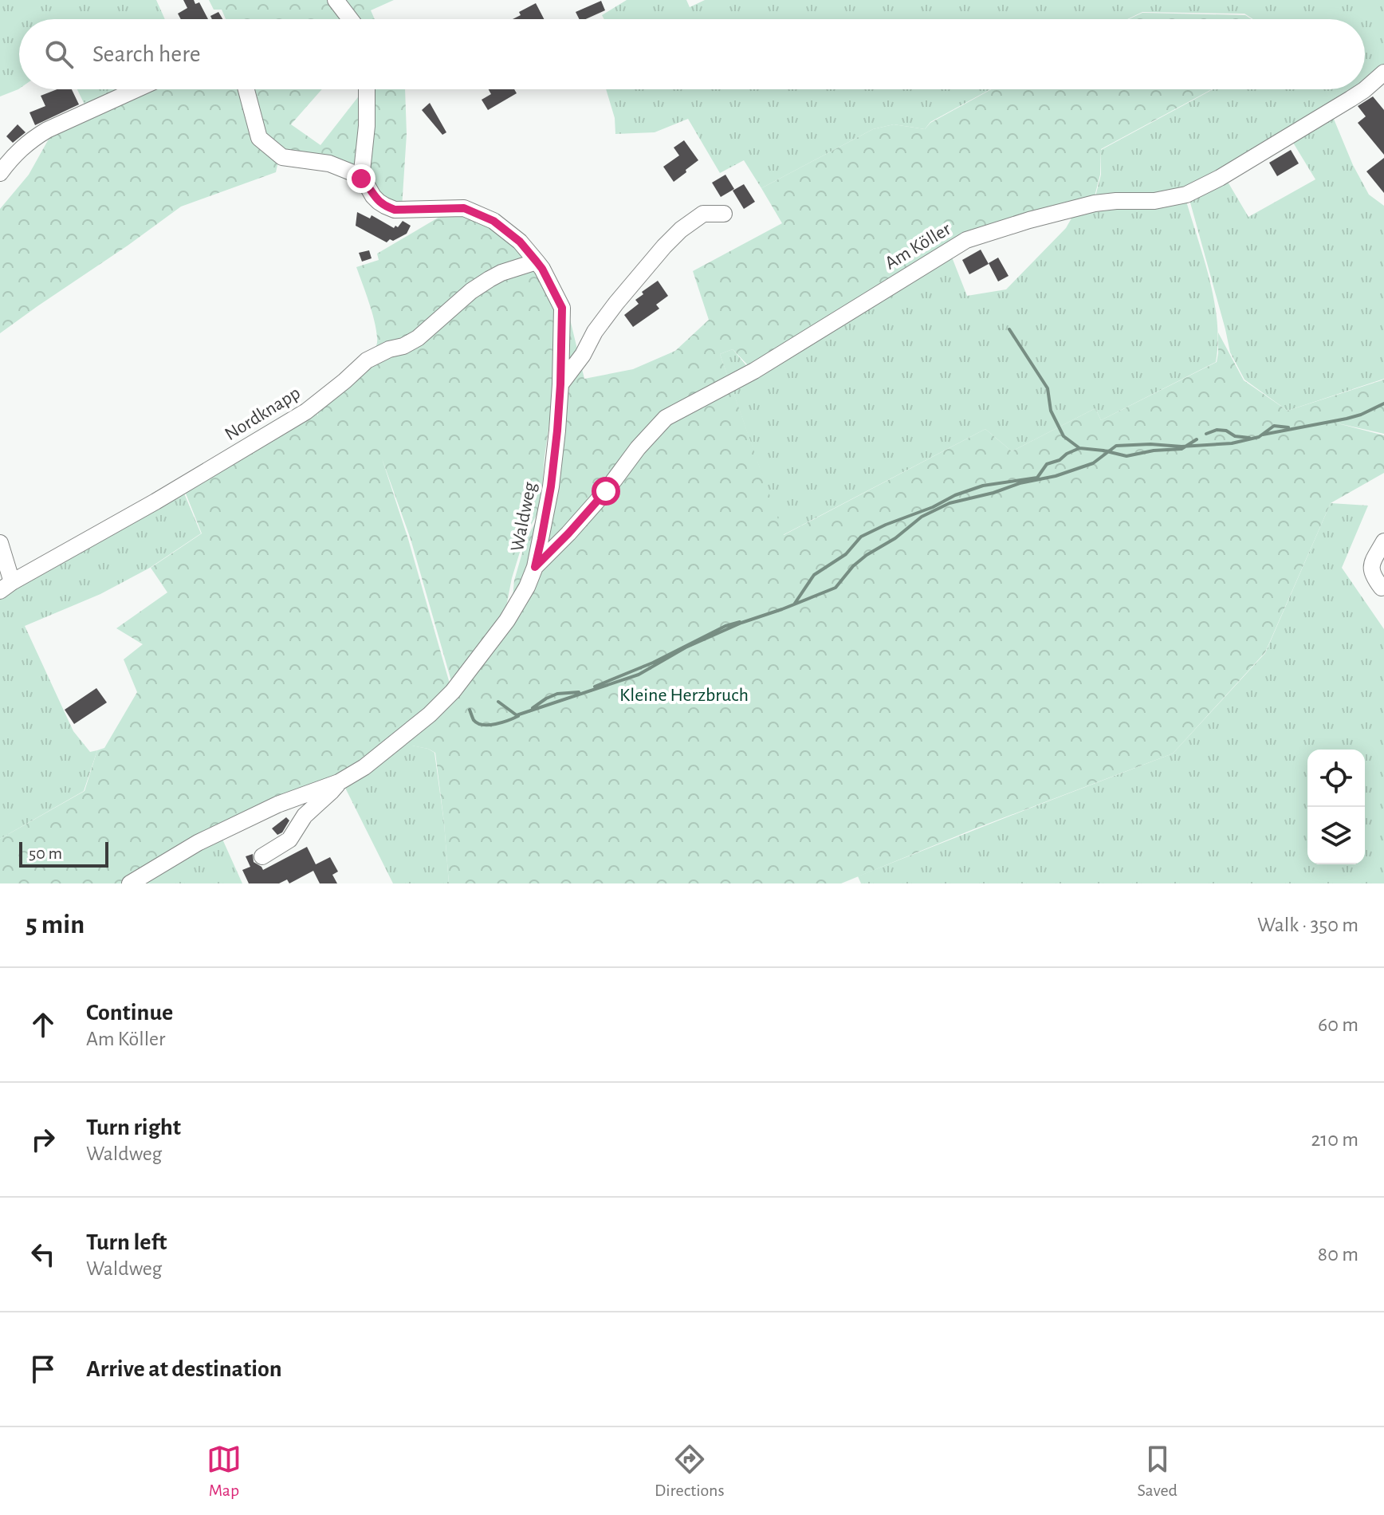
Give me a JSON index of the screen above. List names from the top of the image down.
{
  "streets": {
    "street": ["Am Köller", "Nordknapp", "Waldweg"]
  },
  "crossings": [
    ["Am Köller", "Waldweg"],
    ["Nordknapp", "Waldweg"]
  ],
  "parks": ["Kleine Herzbruch"],
  "scale_bar": "50 m",
  "page": {
    "search": "Search here",
    "scale": "50 m",
    "heading": ["5 min", "Walk · 350 m"],
    "list": [
      ["Continue", "Am Köller", "60 m"],
      ["Turn right", "Waldweg", "210 m"],
      ["Turn left", "Waldweg", "80 m"],
      "Arrive at destination"
    ],
    "nav": ["Map", "Directions", "Saved"]
  }
}
